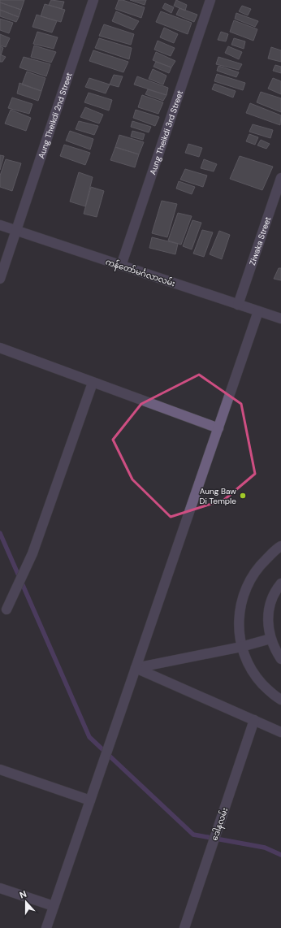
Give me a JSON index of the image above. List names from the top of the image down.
{
  "streets": {
    "street": [
      "Aung Theikdi 2nd Street",
      "Aung Theikdi 3rd Street",
      "Ziwaka Street",
      "ကန်တော်မင်္ဂလာလမ်း",
      "ဒေါနလမ်း"
    ]
  },
  "crossings": [
    ["Aung Theikdi 2nd Street", "ကန်တော်မင်္ဂလာလမ်း"],
    ["Aung Theikdi 3rd Street", "ကန်တော်မင်္ဂလာလမ်း"],
    ["Ziwaka Street", "ကန်တော်မင်္ဂလာလမ်း"]
  ],
  "places": ["Aung Baw Di Temple"],
  "north": "top"
}
